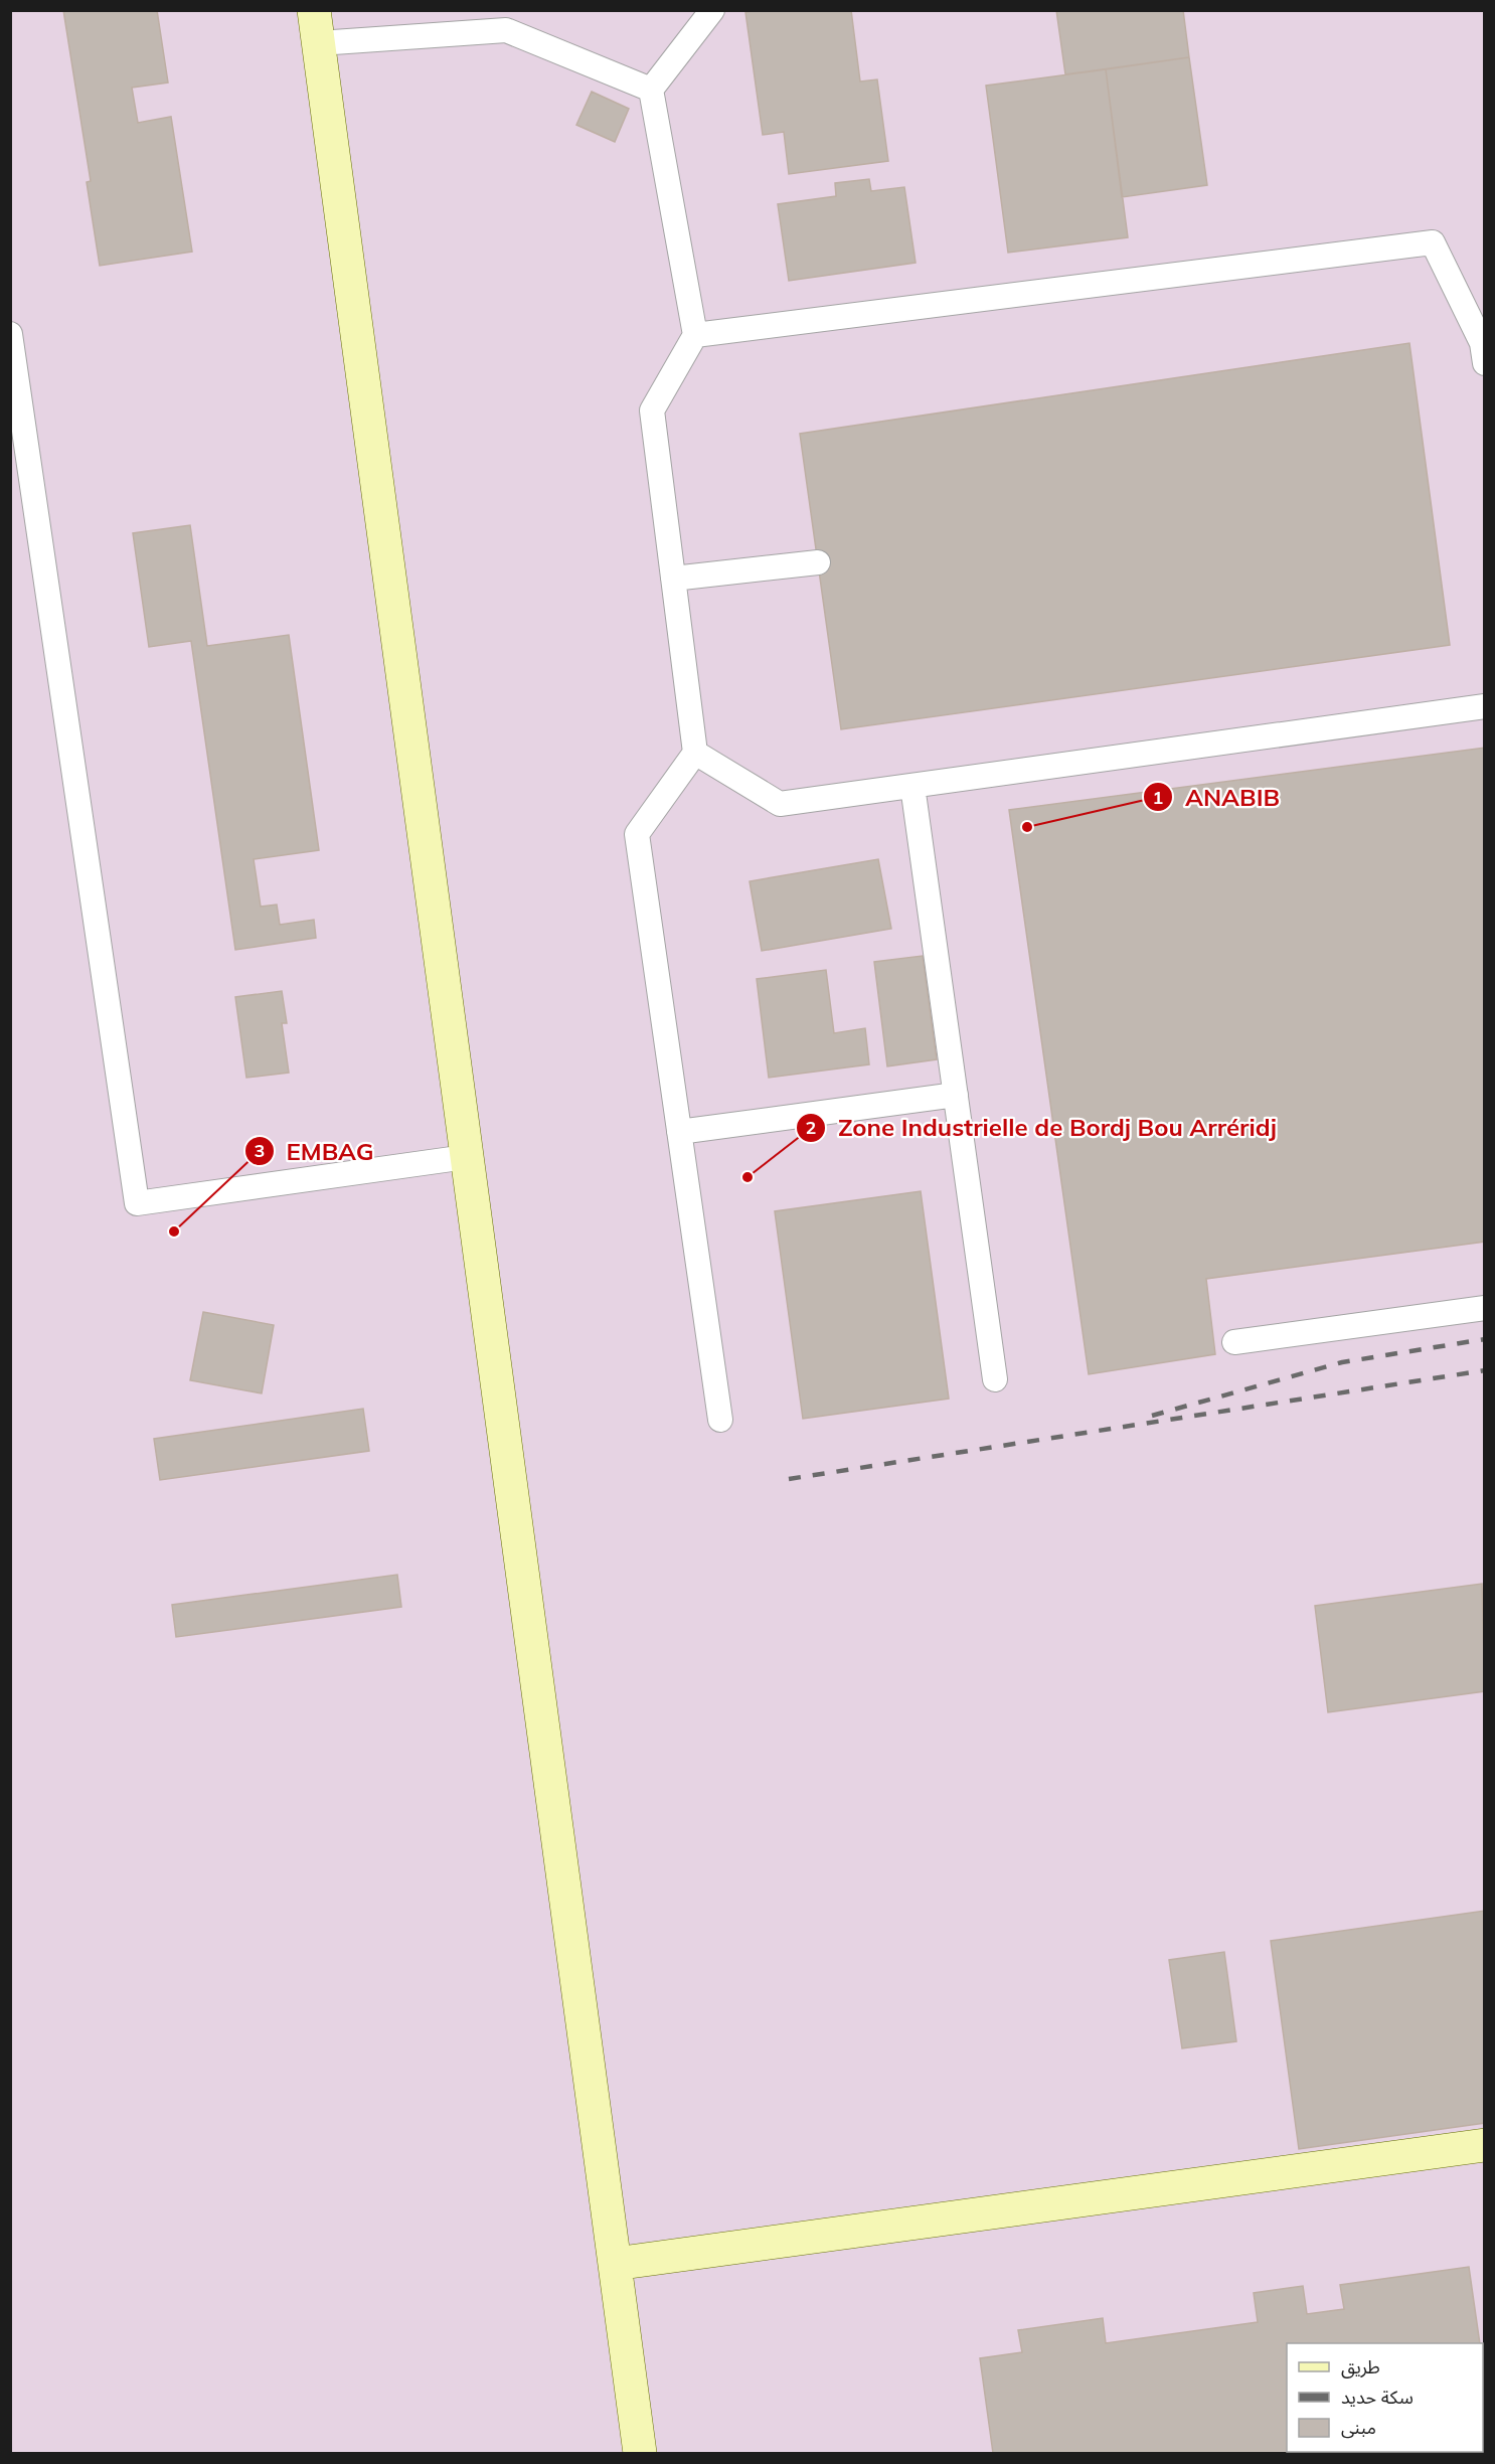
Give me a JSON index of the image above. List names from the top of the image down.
{
  "places": ["ANABIB", "Zone Industrielle de Bordj Bou Arréridj", "EMBAG"],
  "legend": ["طريق", "سكة حديد", "مبنى"]
}
